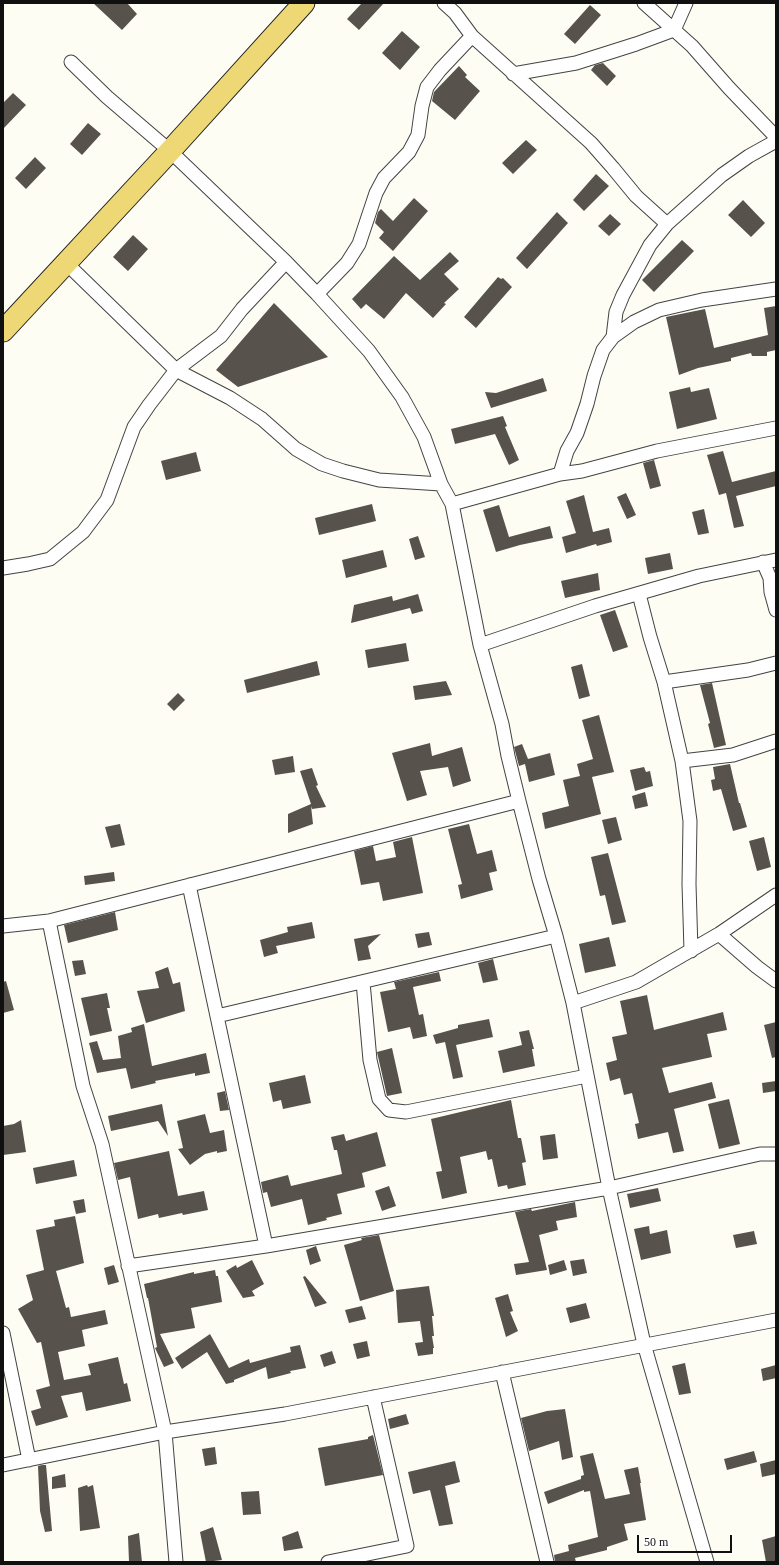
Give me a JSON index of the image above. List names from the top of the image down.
{
  "scale_bar": "50 m"
}
